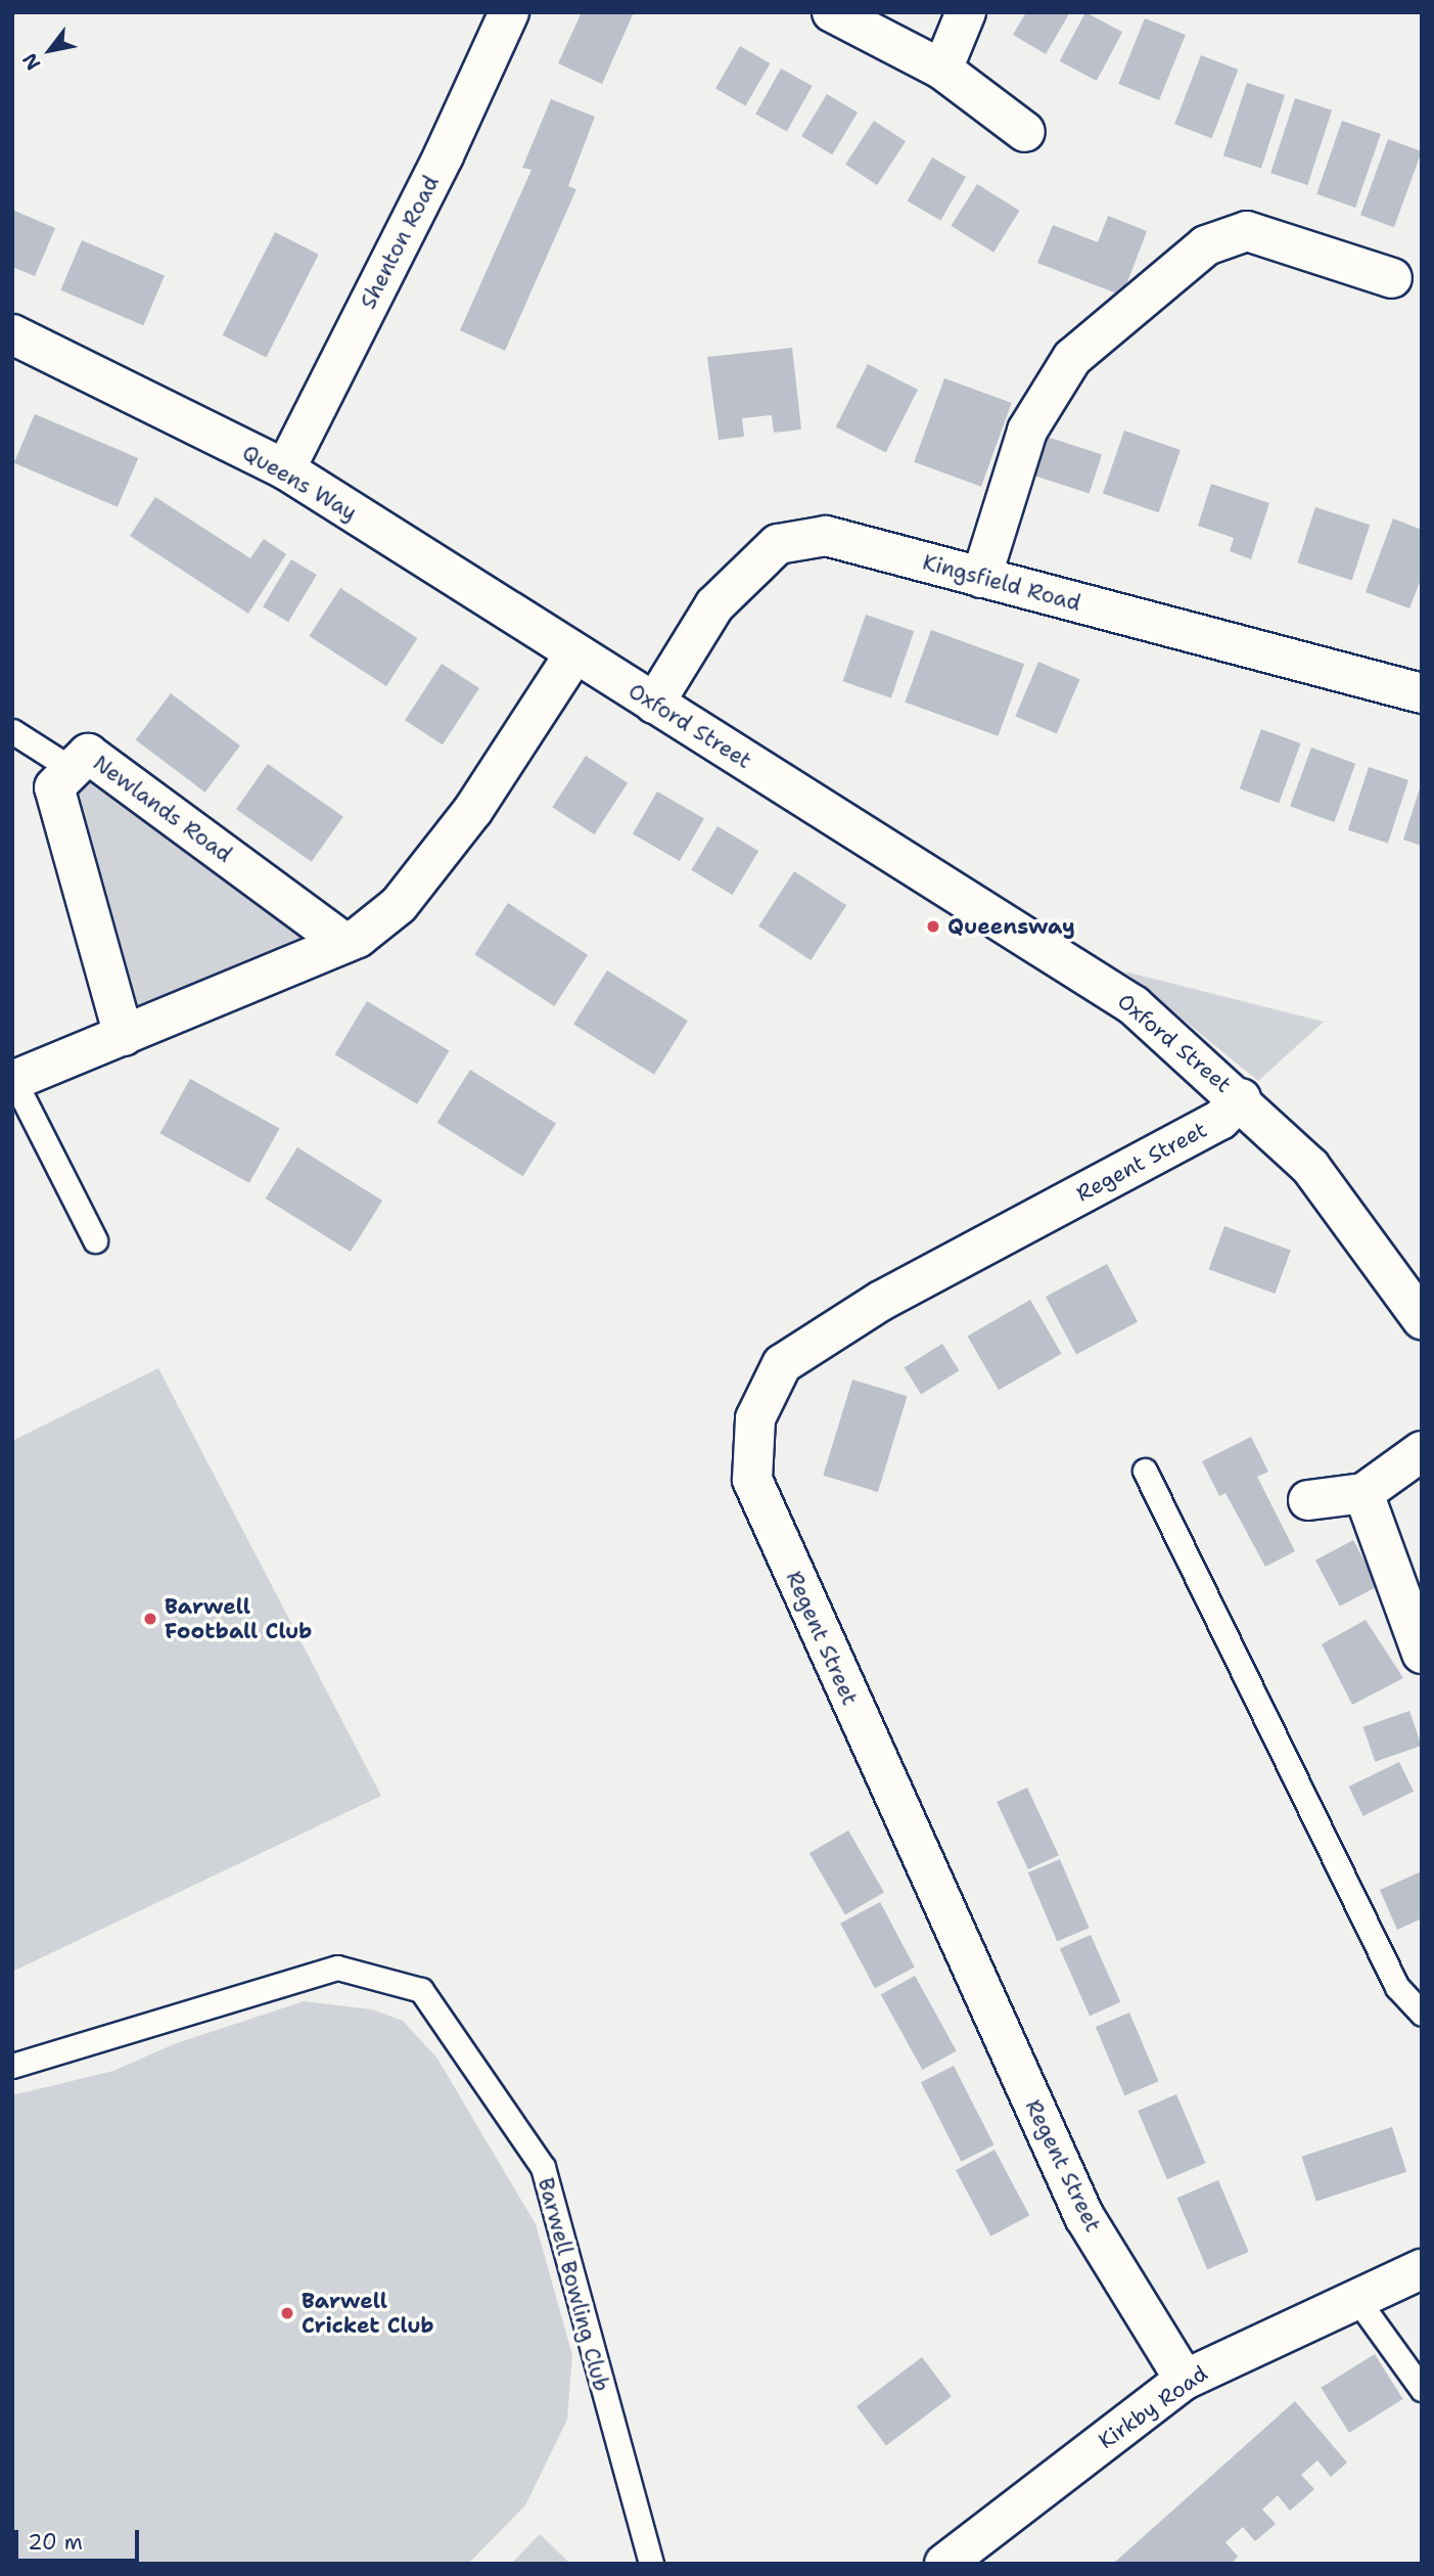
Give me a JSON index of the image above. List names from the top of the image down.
{
  "streets": {
    "street": [
      "Shenton Road",
      "Queens Way",
      "Kingsfield Road",
      "Oxford Street",
      "Newlands Road",
      "Regent Street",
      "Kirkby Road"
    ],
    "lane": ["Barwell Bowling Club"]
  },
  "crossings": [
    ["Shenton Road", "Queens Way"],
    ["Queens Way", "Oxford Street"],
    ["Kingsfield Road", "Oxford Street"],
    ["Oxford Street", "Regent Street"],
    ["Regent Street", "Kirkby Road"]
  ],
  "places": ["Queensway", "Barwell Football Club", "Barwell Cricket Club"],
  "scale_bar": "20 m",
  "north": "bottom left"
}
